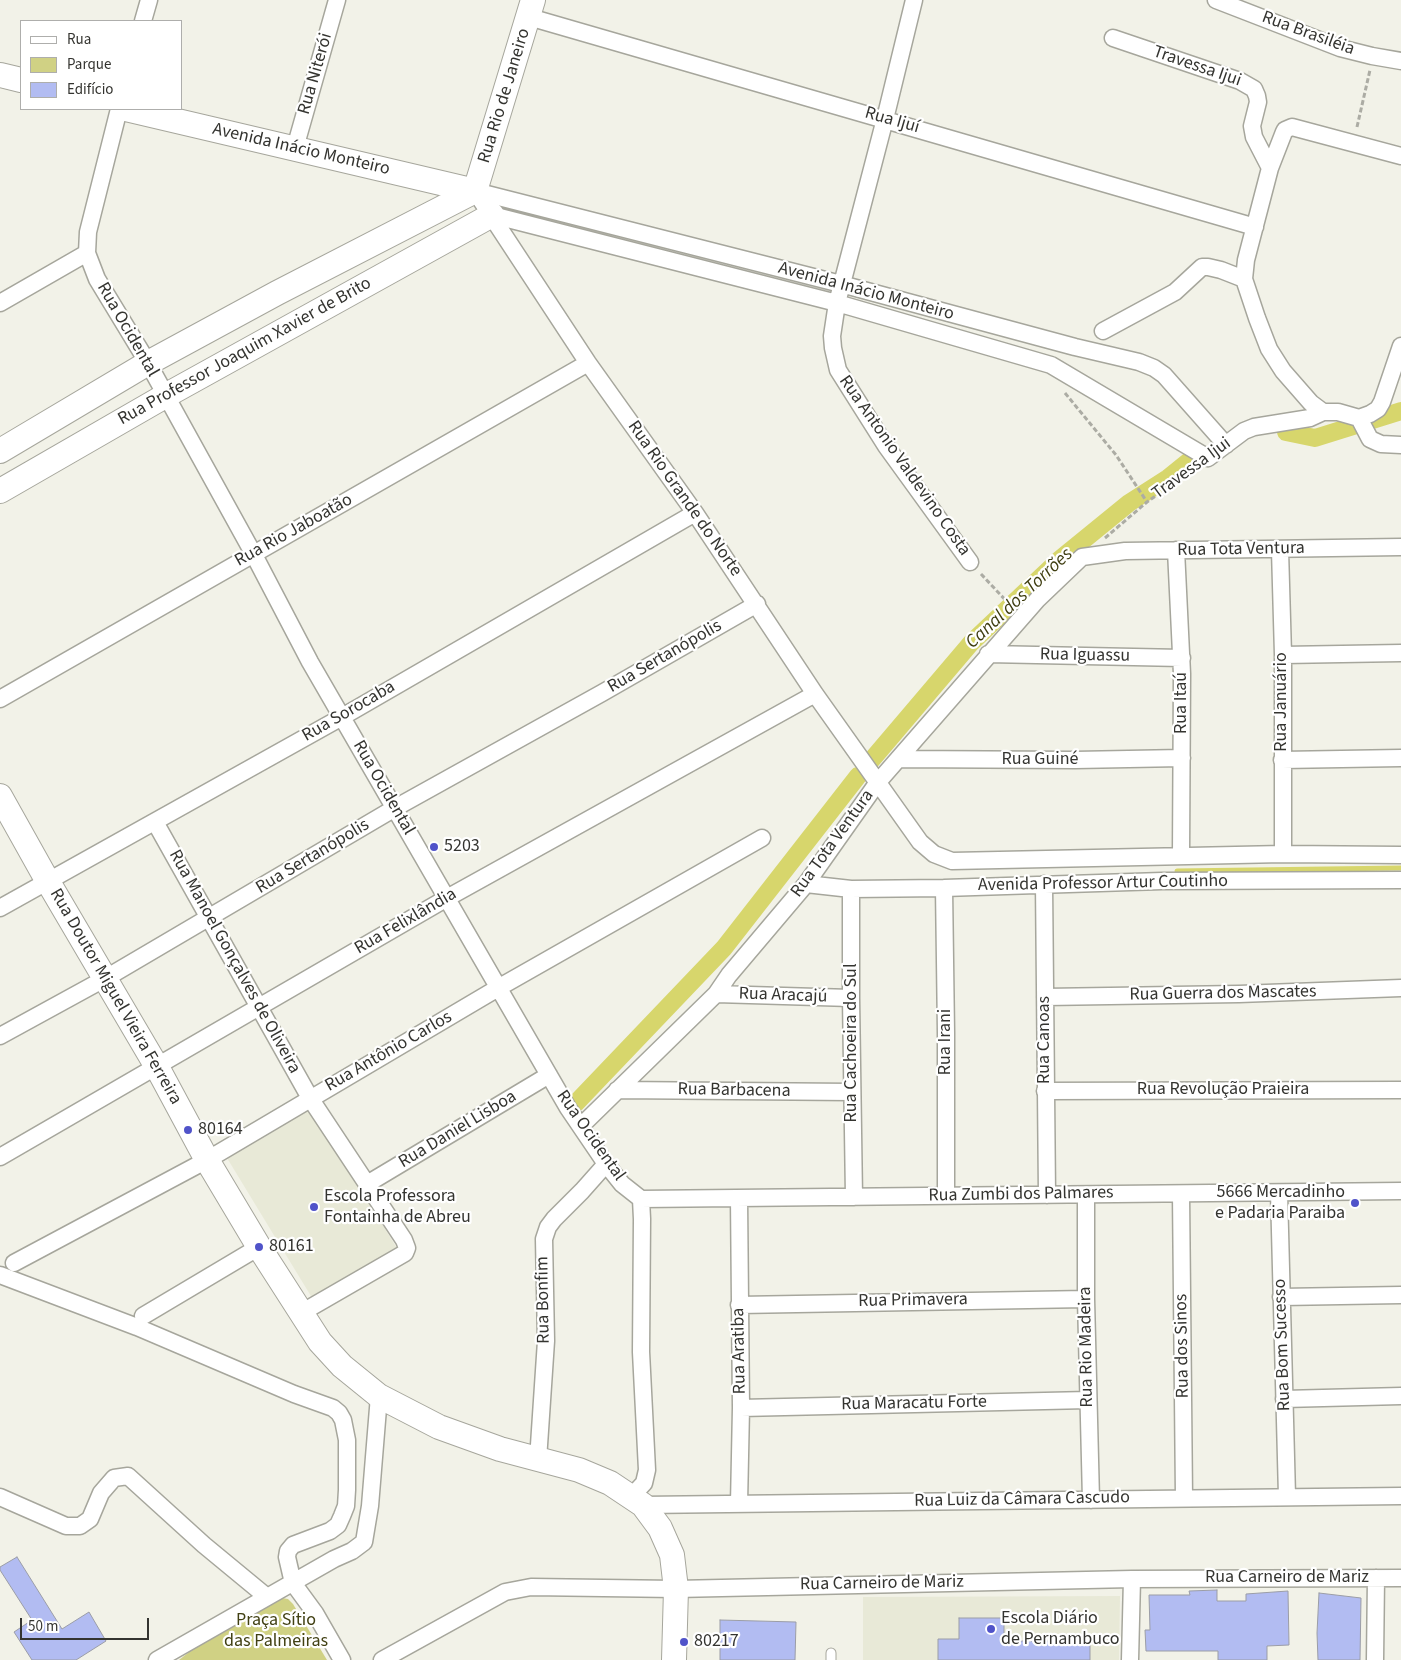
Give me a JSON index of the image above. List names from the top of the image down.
{
  "streets": {
    "street": [
      "Rua Brasiléia",
      "Travessa Ijui",
      "Rua Niterói",
      "Rua Rio de Janeiro",
      "Rua Ijuí",
      "Avenida Inácio Monteiro",
      "Rua Ocidental",
      "Rua Professor Joaquim Xavier de Brito",
      "Rua Antonio Valdevino Costa",
      "Rua Rio Grande do Norte",
      "Rua Rio Jaboatão",
      "Rua Tota Ventura",
      "Rua Iguassu",
      "Rua Sertanópolis",
      "Rua Januário",
      "Rua Itaú",
      "Rua Sorocaba",
      "Rua Guiné",
      "Avenida Professor Artur Coutinho",
      "Rua Felixlândia",
      "Rua Manoel Gonçalves de Oliveira",
      "Rua Guerra dos Mascates",
      "Rua Aracajú",
      "Rua Doutor Miguel Vieira Ferreira",
      "Rua Canoas",
      "Rua Irani",
      "Rua Cachoeira do Sul",
      "Rua Antônio Carlos",
      "Rua Revolução Praieira",
      "Rua Barbacena",
      "Rua Daniel Lisboa",
      "Rua Zumbi dos Palmares",
      "Rua Bonfim",
      "Rua Primavera",
      "Rua Bom Sucesso",
      "Rua dos Sinos",
      "Rua Rio Madeira",
      "Rua Aratiba",
      "Rua Maracatu Forte",
      "Rua Luiz da Câmara Cascudo",
      "Rua Carneiro de Mariz"
    ]
  },
  "crossings": [
    ["Travessa Ijui", "Avenida Inácio Monteiro"],
    ["Rua Niterói", "Avenida Inácio Monteiro"],
    ["Rua Rio de Janeiro", "Rua Ijuí"],
    ["Rua Rio de Janeiro", "Avenida Inácio Monteiro"],
    ["Rua Rio de Janeiro", "Rua Professor Joaquim Xavier de Brito"],
    ["Rua Ijuí", "Rua Antonio Valdevino Costa"],
    ["Avenida Inácio Monteiro", "Rua Professor Joaquim Xavier de Brito"],
    ["Avenida Inácio Monteiro", "Rua Antonio Valdevino Costa"],
    ["Avenida Inácio Monteiro", "Rua Rio Grande do Norte"],
    ["Rua Ocidental", "Rua Professor Joaquim Xavier de Brito"],
    ["Rua Ocidental", "Rua Rio Jaboatão"],
    ["Rua Ocidental", "Rua Tota Ventura"],
    ["Rua Ocidental", "Rua Sertanópolis"],
    ["Rua Ocidental", "Rua Sorocaba"],
    ["Rua Ocidental", "Rua Felixlândia"],
    ["Rua Ocidental", "Rua Antônio Carlos"],
    ["Rua Ocidental", "Rua Daniel Lisboa"],
    ["Rua Ocidental", "Rua Zumbi dos Palmares"],
    ["Rua Ocidental", "Rua Bonfim"],
    ["Rua Professor Joaquim Xavier de Brito", "Rua Rio Grande do Norte"],
    ["Rua Rio Grande do Norte", "Rua Rio Jaboatão"],
    ["Rua Rio Grande do Norte", "Rua Tota Ventura"],
    ["Rua Rio Grande do Norte", "Rua Sertanópolis"],
    ["Rua Rio Grande do Norte", "Rua Sorocaba"],
    ["Rua Rio Grande do Norte", "Avenida Professor Artur Coutinho"],
    ["Rua Rio Grande do Norte", "Rua Felixlândia"],
    ["Rua Tota Ventura", "Rua Iguassu"],
    ["Rua Tota Ventura", "Rua Januário"],
    ["Rua Tota Ventura", "Rua Itaú"],
    ["Rua Tota Ventura", "Rua Guiné"],
    ["Rua Tota Ventura", "Avenida Professor Artur Coutinho"],
    ["Rua Tota Ventura", "Rua Aracajú"],
    ["Rua Tota Ventura", "Rua Barbacena"],
    ["Rua Iguassu", "Rua Itaú"],
    ["Rua Sertanópolis", "Rua Manoel Gonçalves de Oliveira"],
    ["Rua Sertanópolis", "Rua Doutor Miguel Vieira Ferreira"],
    ["Rua Januário", "Avenida Professor Artur Coutinho"],
    ["Rua Itaú", "Rua Guiné"],
    ["Rua Itaú", "Avenida Professor Artur Coutinho"],
    ["Rua Sorocaba", "Rua Manoel Gonçalves de Oliveira"],
    ["Rua Sorocaba", "Rua Doutor Miguel Vieira Ferreira"],
    ["Avenida Professor Artur Coutinho", "Rua Canoas"],
    ["Avenida Professor Artur Coutinho", "Rua Irani"],
    ["Avenida Professor Artur Coutinho", "Rua Cachoeira do Sul"],
    ["Rua Felixlândia", "Rua Manoel Gonçalves de Oliveira"],
    ["Rua Felixlândia", "Rua Doutor Miguel Vieira Ferreira"],
    ["Rua Manoel Gonçalves de Oliveira", "Rua Doutor Miguel Vieira Ferreira"],
    ["Rua Manoel Gonçalves de Oliveira", "Rua Antônio Carlos"],
    ["Rua Manoel Gonçalves de Oliveira", "Rua Daniel Lisboa"],
    ["Rua Guerra dos Mascates", "Rua Canoas"],
    ["Rua Aracajú", "Rua Cachoeira do Sul"],
    ["Rua Doutor Miguel Vieira Ferreira", "Rua Antônio Carlos"],
    ["Rua Doutor Miguel Vieira Ferreira", "Rua Bonfim"],
    ["Rua Doutor Miguel Vieira Ferreira", "Rua Luiz da Câmara Cascudo"],
    ["Rua Doutor Miguel Vieira Ferreira", "Rua Carneiro de Mariz"],
    ["Rua Canoas", "Rua Revolução Praieira"],
    ["Rua Canoas", "Rua Zumbi dos Palmares"],
    ["Rua Irani", "Rua Zumbi dos Palmares"],
    ["Rua Cachoeira do Sul", "Rua Barbacena"],
    ["Rua Cachoeira do Sul", "Rua Zumbi dos Palmares"],
    ["Rua Zumbi dos Palmares", "Rua Bom Sucesso"],
    ["Rua Zumbi dos Palmares", "Rua dos Sinos"],
    ["Rua Zumbi dos Palmares", "Rua Rio Madeira"],
    ["Rua Zumbi dos Palmares", "Rua Aratiba"],
    ["Rua Primavera", "Rua Rio Madeira"],
    ["Rua Primavera", "Rua Aratiba"],
    ["Rua Bom Sucesso", "Rua Luiz da Câmara Cascudo"],
    ["Rua dos Sinos", "Rua Luiz da Câmara Cascudo"],
    ["Rua Rio Madeira", "Rua Maracatu Forte"],
    ["Rua Rio Madeira", "Rua Luiz da Câmara Cascudo"],
    ["Rua Aratiba", "Rua Maracatu Forte"],
    ["Rua Aratiba", "Rua Luiz da Câmara Cascudo"]
  ],
  "water": ["Canal dos Torrões"],
  "parks": ["Praça Sítio das Palmeiras"],
  "places": [
    "5203",
    "80164",
    "5666 Mercadinho e Padaria Paraiba",
    "Escola Professora Fontainha de Abreu",
    "80161",
    "Escola Diário de Pernambuco",
    "80217"
  ],
  "legend": ["Rua", "Parque", "Edifício"],
  "scale_bar": "50 m"
}
